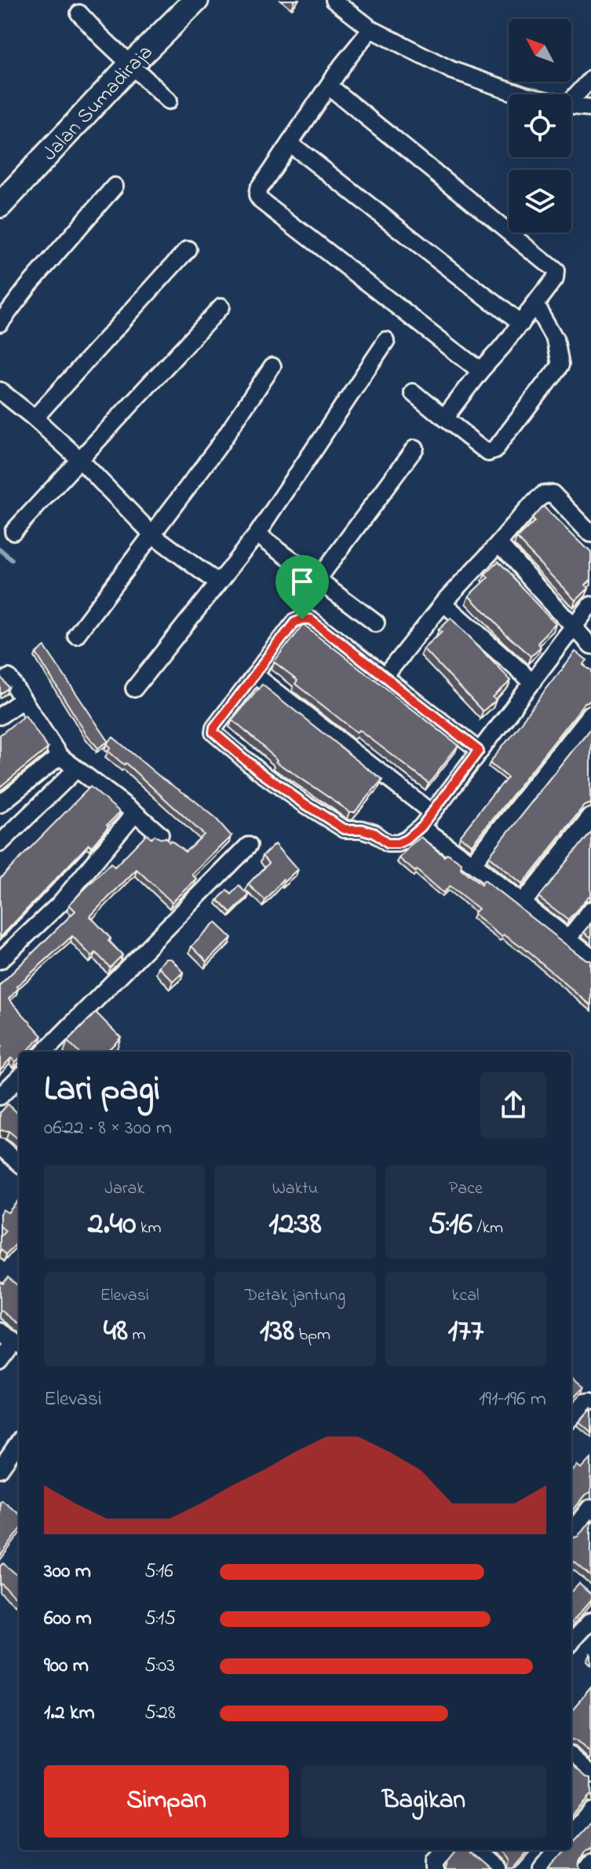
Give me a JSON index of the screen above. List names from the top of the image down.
{
  "streets": {
    "street": ["Jalan Sumadiraja"]
  },
  "north": "top left",
  "page": {
    "heading": ["Lari pagi", "06:22 · 8 × 300 m"],
    "stats": [
      ["Jarak", "2.40 km"],
      ["Waktu", "12:38"],
      ["Pace", "5:16 /km"],
      ["Elevasi", "48 m"],
      ["Detak jantung", "138 bpm"],
      ["kcal", "177"]
    ],
    "chart": ["Elevasi", "191–196 m"],
    "list": [
      {
        "name": "300 m",
        "note": "5:16"
      },
      {
        "name": "600 m",
        "note": "5:15"
      },
      {
        "name": "900 m",
        "note": "5:03"
      },
      {
        "name": "1.2 km",
        "note": "5:28"
      }
    ],
    "buttons": ["Simpan", "Bagikan"]
  }
}
